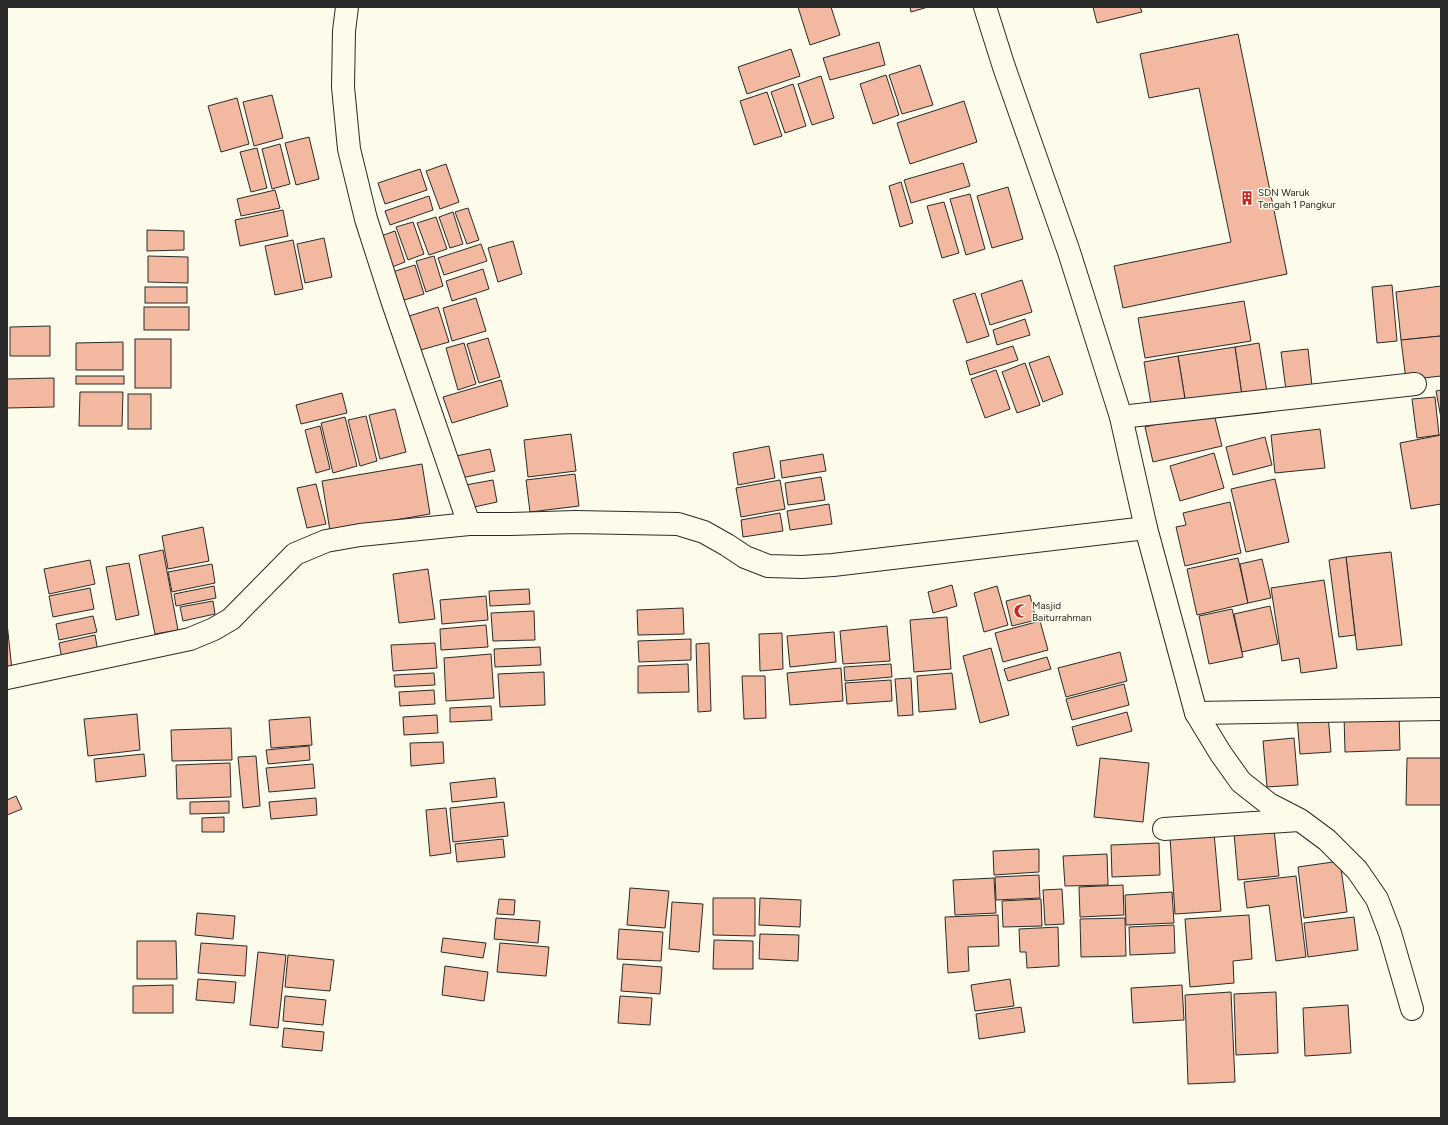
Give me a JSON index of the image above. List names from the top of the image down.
{
  "places": {
    "building": ["SDN Waruk Tengah 1 Pangkur"],
    "mosque": ["Masjid Baiturrahman"]
  }
}
